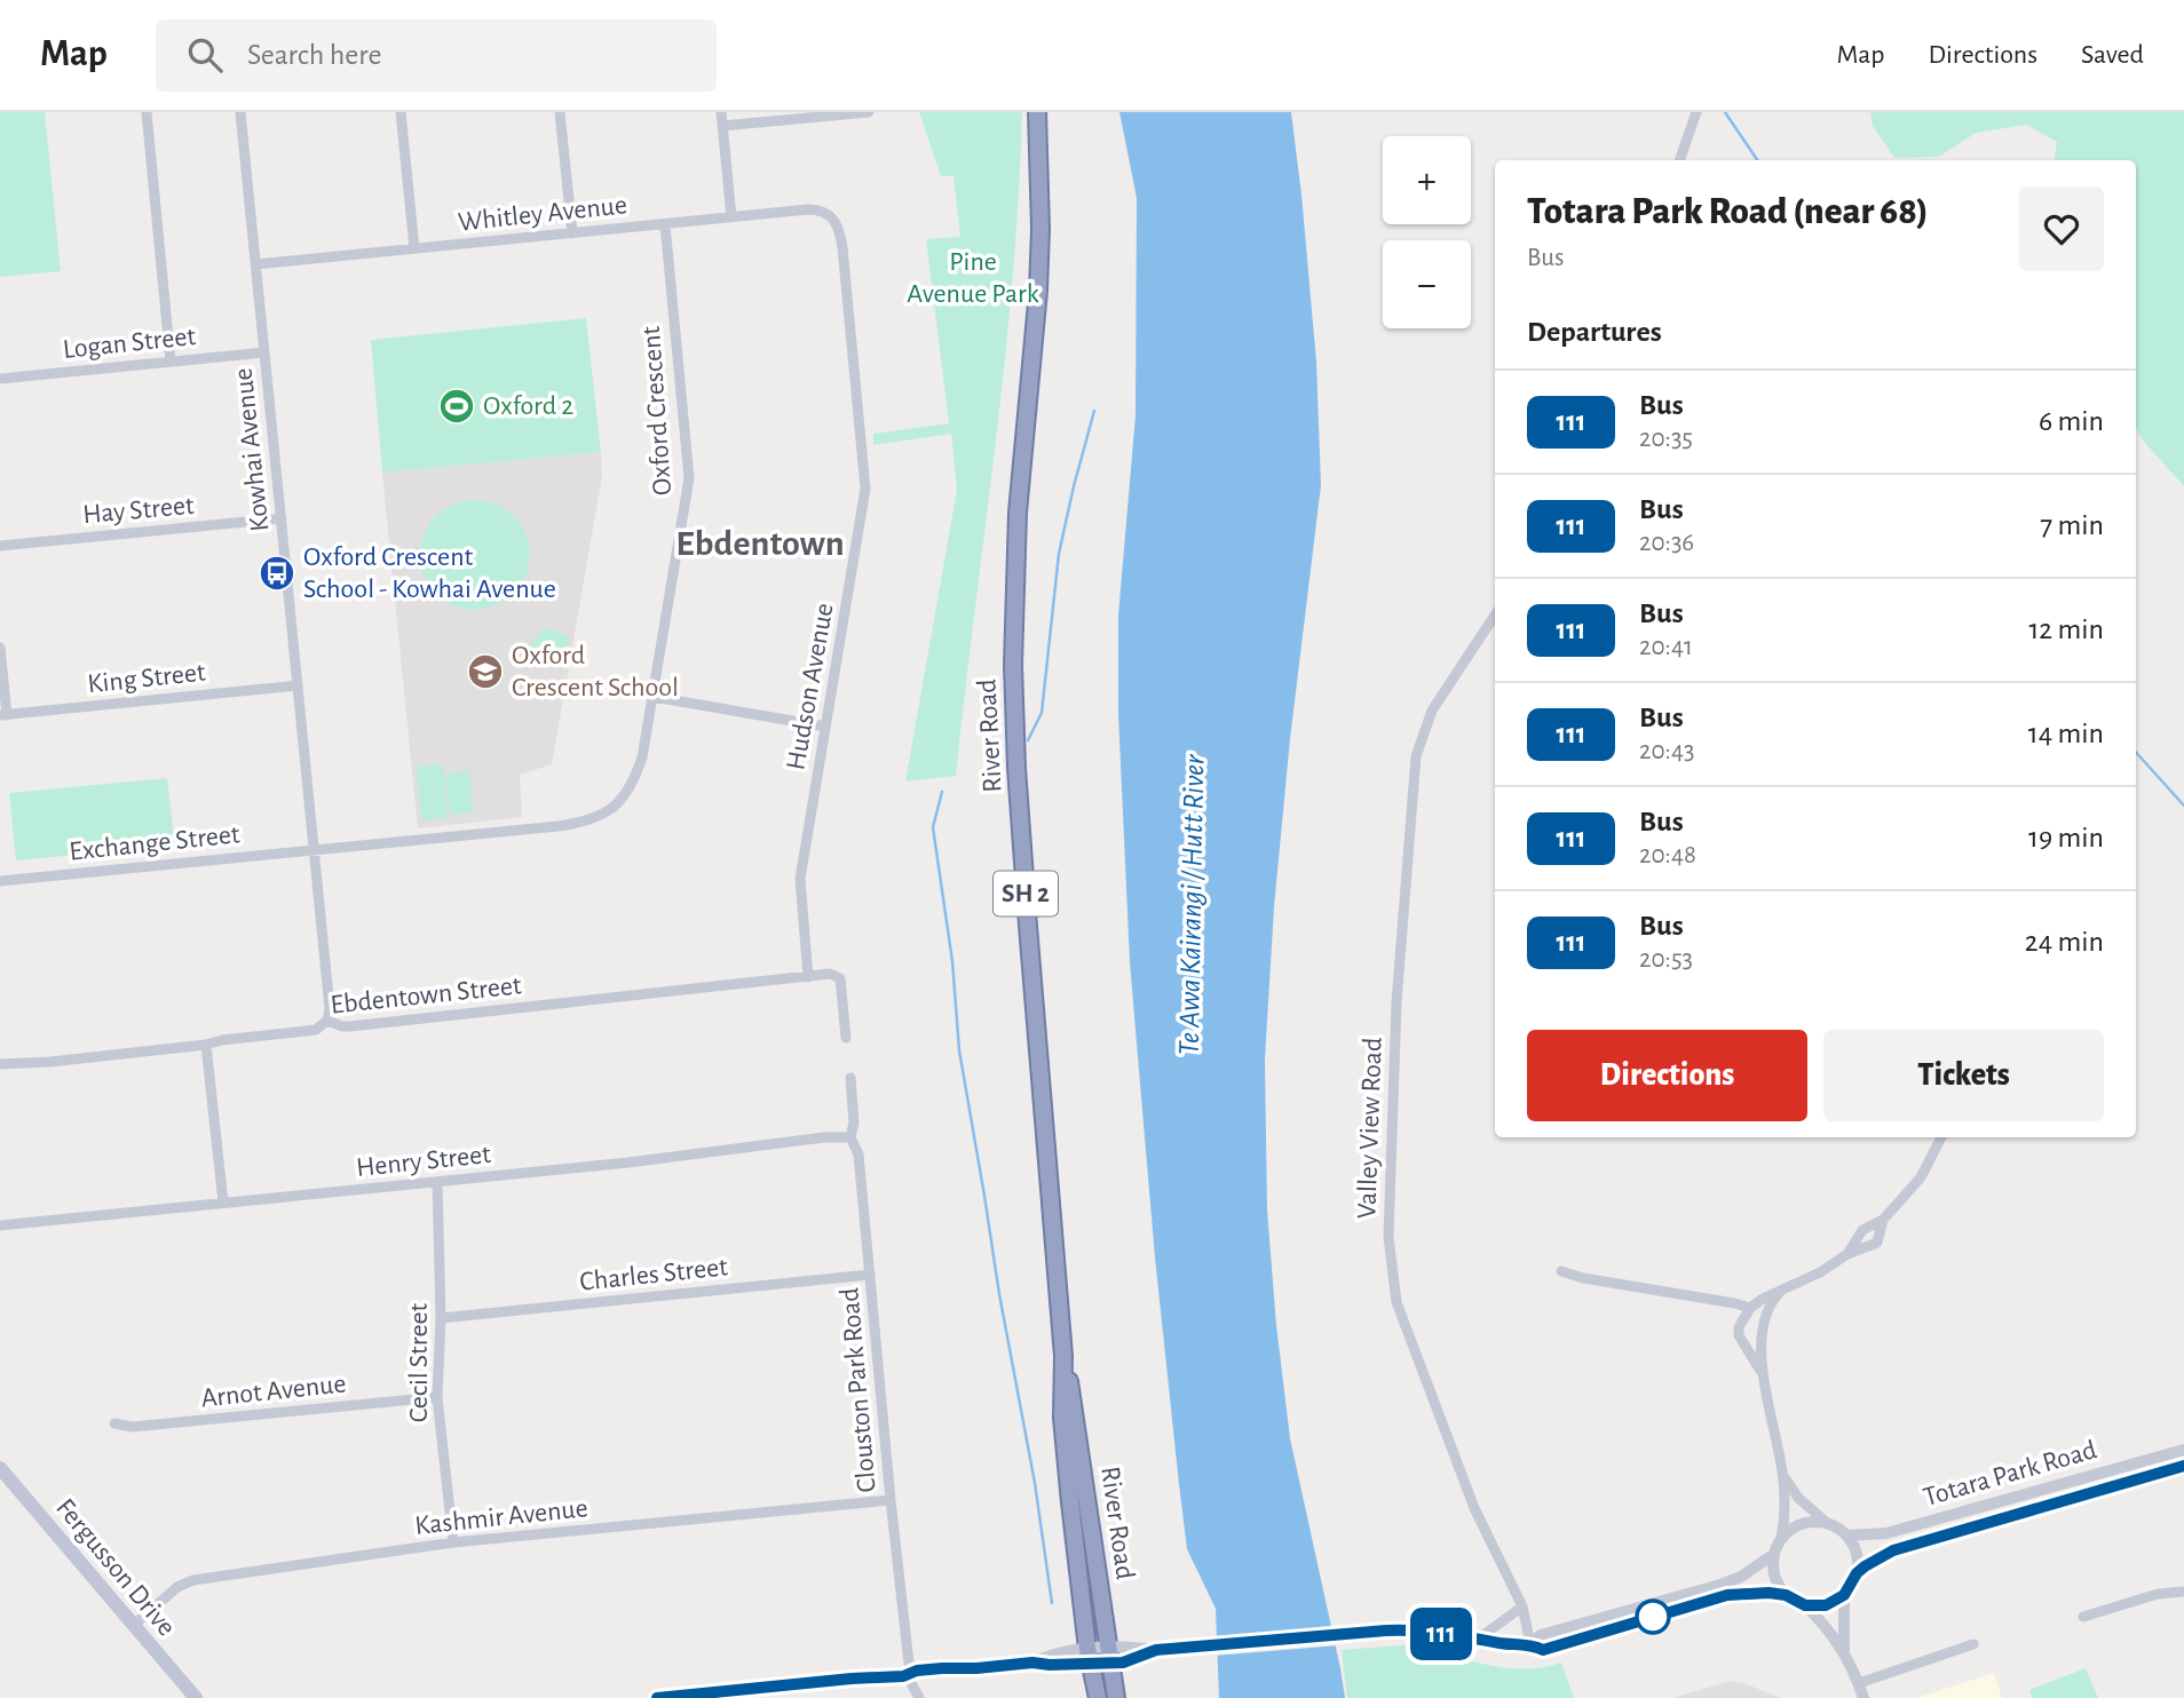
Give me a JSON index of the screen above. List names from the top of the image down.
{
  "streets": {
    "highway": ["River Road", "SH 2"],
    "main road": ["Fergusson Drive"],
    "street": [
      "Whitley Avenue",
      "Logan Street",
      "Oxford Crescent",
      "Kowhai Avenue",
      "Hay Street",
      "King Street",
      "Hudson Avenue",
      "Exchange Street",
      "Ebdentown Street",
      "Valley View Road",
      "Henry Street",
      "Charles Street",
      "Cecil Street",
      "Clouston Park Road",
      "Arnot Avenue",
      "Totara Park Road",
      "Kashmir Avenue"
    ]
  },
  "crossings": [
    ["Whitley Avenue", "Oxford Crescent"],
    ["Whitley Avenue", "Kowhai Avenue"],
    ["Whitley Avenue", "Hudson Avenue"],
    ["Logan Street", "Kowhai Avenue"],
    ["Oxford Crescent", "Kowhai Avenue"],
    ["Oxford Crescent", "Exchange Street"],
    ["Kowhai Avenue", "Hay Street"],
    ["Kowhai Avenue", "King Street"],
    ["Kowhai Avenue", "Exchange Street"],
    ["Kowhai Avenue", "Ebdentown Street"],
    ["Hudson Avenue", "Ebdentown Street"],
    ["Henry Street", "Cecil Street"],
    ["Henry Street", "Clouston Park Road"],
    ["Charles Street", "Cecil Street"],
    ["Charles Street", "Clouston Park Road"],
    ["Cecil Street", "Arnot Avenue"],
    ["Cecil Street", "Kashmir Avenue"],
    ["Clouston Park Road", "Kashmir Avenue"],
    ["Kashmir Avenue", "Fergusson Drive"]
  ],
  "districts": ["Ebdentown"],
  "water": ["Te Awa Kairangi / Hutt River"],
  "parks": ["Pine Avenue Park"],
  "places": {
    "sports": ["Oxford 2"],
    "bus stop": ["Oxford Crescent School - Kowhai Avenue"],
    "school or university": ["Oxford Crescent School"]
  },
  "lines": ["bus line 111"],
  "page": {
    "header": "Map",
    "search": "Search here",
    "nav": ["Map", "Directions", "Saved"],
    "on_map": "111",
    "map_buttons": ["+", "−"],
    "heading": [
      ["Totara Park Road (near 68)", "Bus"],
      "Departures"
    ],
    "list": [
      {
        "mark": "111",
        "name": "Bus",
        "note": "20:35",
        "value": "6 min"
      },
      {
        "mark": "111",
        "name": "Bus",
        "note": "20:36",
        "value": "7 min"
      },
      {
        "mark": "111",
        "name": "Bus",
        "note": "20:41",
        "value": "12 min"
      },
      {
        "mark": "111",
        "name": "Bus",
        "note": "20:43",
        "value": "14 min"
      },
      {
        "mark": "111",
        "name": "Bus",
        "note": "20:48",
        "value": "19 min"
      },
      {
        "mark": "111",
        "name": "Bus",
        "note": "20:53",
        "value": "24 min"
      }
    ],
    "buttons": ["Directions", "Tickets"]
  }
}
